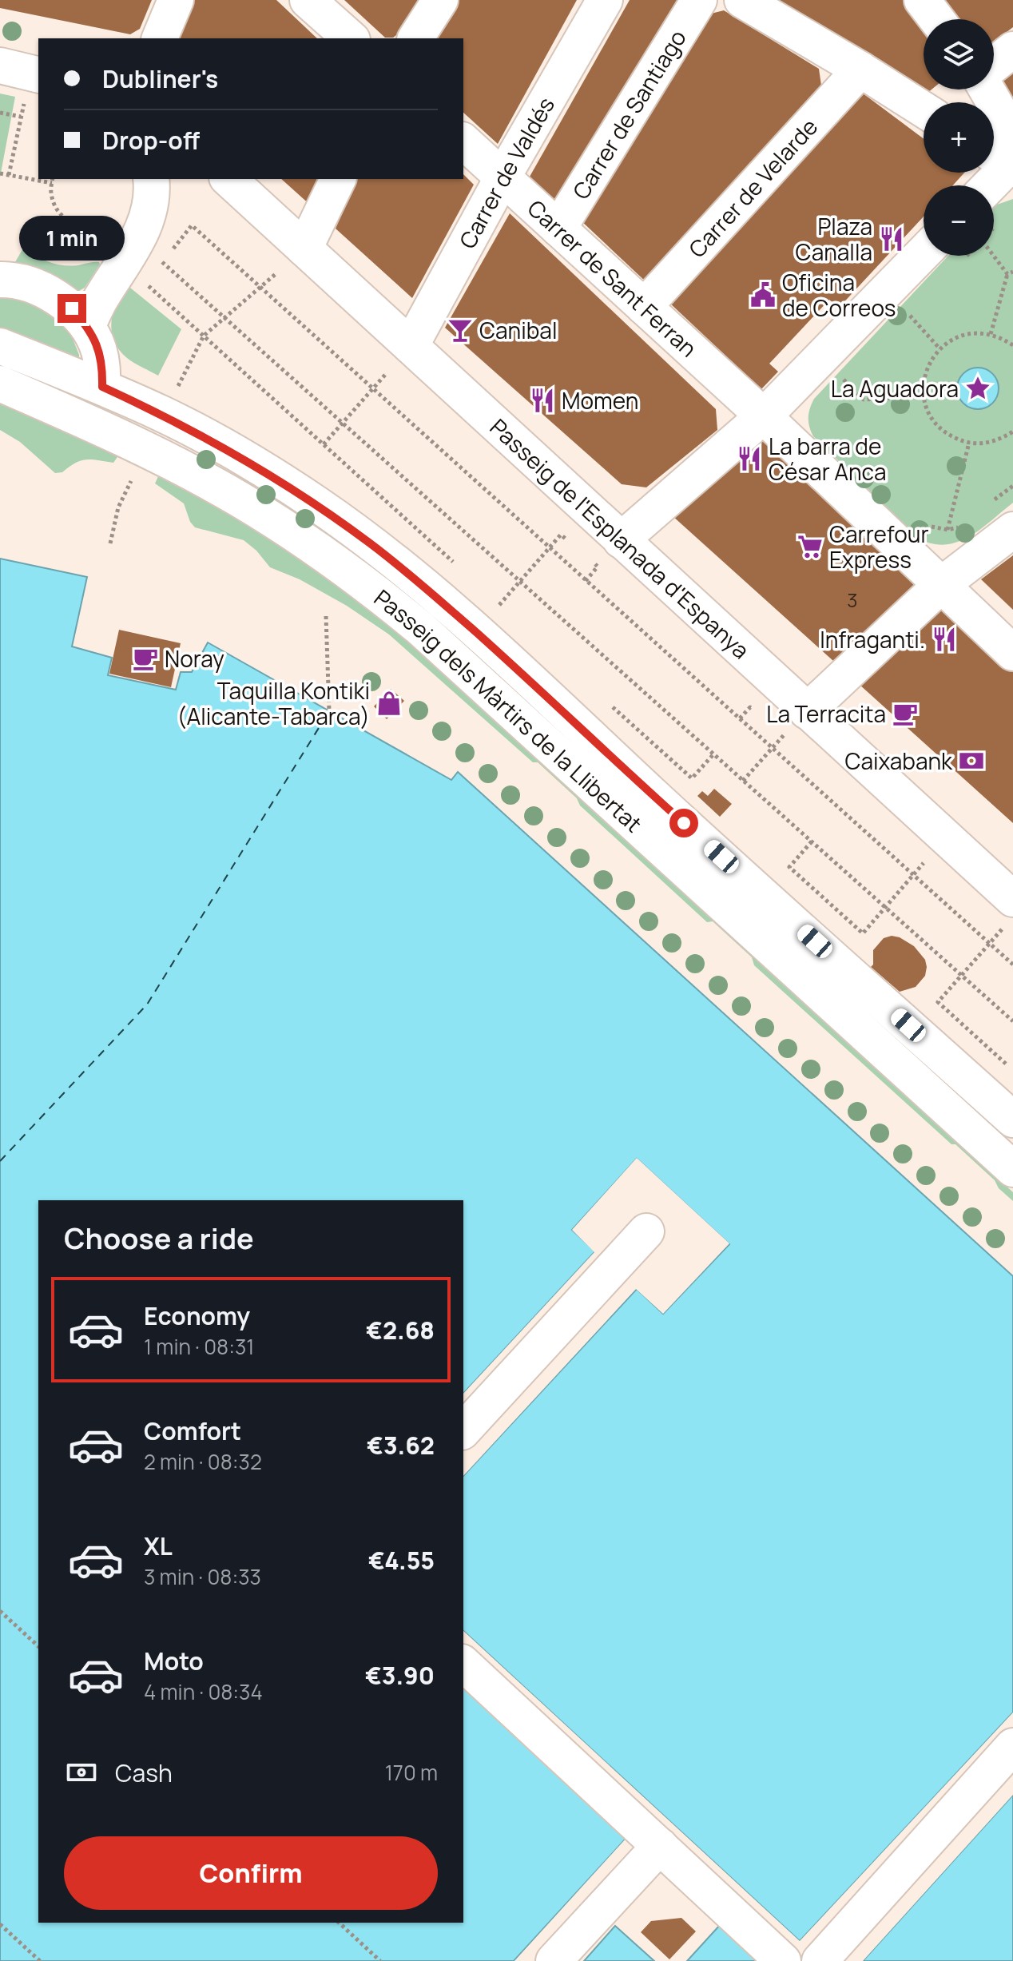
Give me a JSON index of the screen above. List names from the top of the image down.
{
  "streets": {
    "street": [
      "Carrer de Santiago",
      "Carrer de Valdés",
      "Carrer de Velarde",
      "Carrer de Sant Ferran",
      "Passeig de l'Esplanada d'Espanya",
      "Passeig dels Màrtirs de la Llibertat"
    ]
  },
  "crossings": [
    ["Carrer de Santiago", "Carrer de Sant Ferran"],
    ["Carrer de Valdés", "Carrer de Sant Ferran"],
    ["Carrer de Valdés", "Passeig de l'Esplanada d'Espanya"],
    ["Carrer de Velarde", "Carrer de Sant Ferran"]
  ],
  "places": {
    "restaurant": [
      "Plaza Canalla",
      "Momen",
      "La barra de César Anca",
      "Infraganti."
    ],
    "public building": ["Oficina de Correos"],
    "bar": ["Canibal"],
    "place": ["La Aguadora"],
    "supermarket": ["Carrefour Express"],
    "cafe": ["Noray", "La Terracita"],
    "shop": ["Taquilla Kontiki (Alicante-Tabarca)"],
    "bank": ["Caixabank"]
  },
  "house_numbers": ["3"],
  "page": {
    "map_buttons": ["+", "−"],
    "banner": ["Dubliner's", "Drop-off"],
    "bubble": "1 min",
    "heading": "Choose a ride",
    "list": [
      {
        "name": "Economy",
        "note": "1 min · 08:31",
        "value": "€2.68"
      },
      {
        "name": "Comfort",
        "note": "2 min · 08:32",
        "value": "€3.62"
      },
      {
        "name": "XL",
        "note": "3 min · 08:33",
        "value": "€4.55"
      },
      {
        "name": "Moto",
        "note": "4 min · 08:34",
        "value": "€3.90"
      }
    ],
    "pay": ["Cash", "170 m"],
    "buttons": "Confirm"
  }
}
